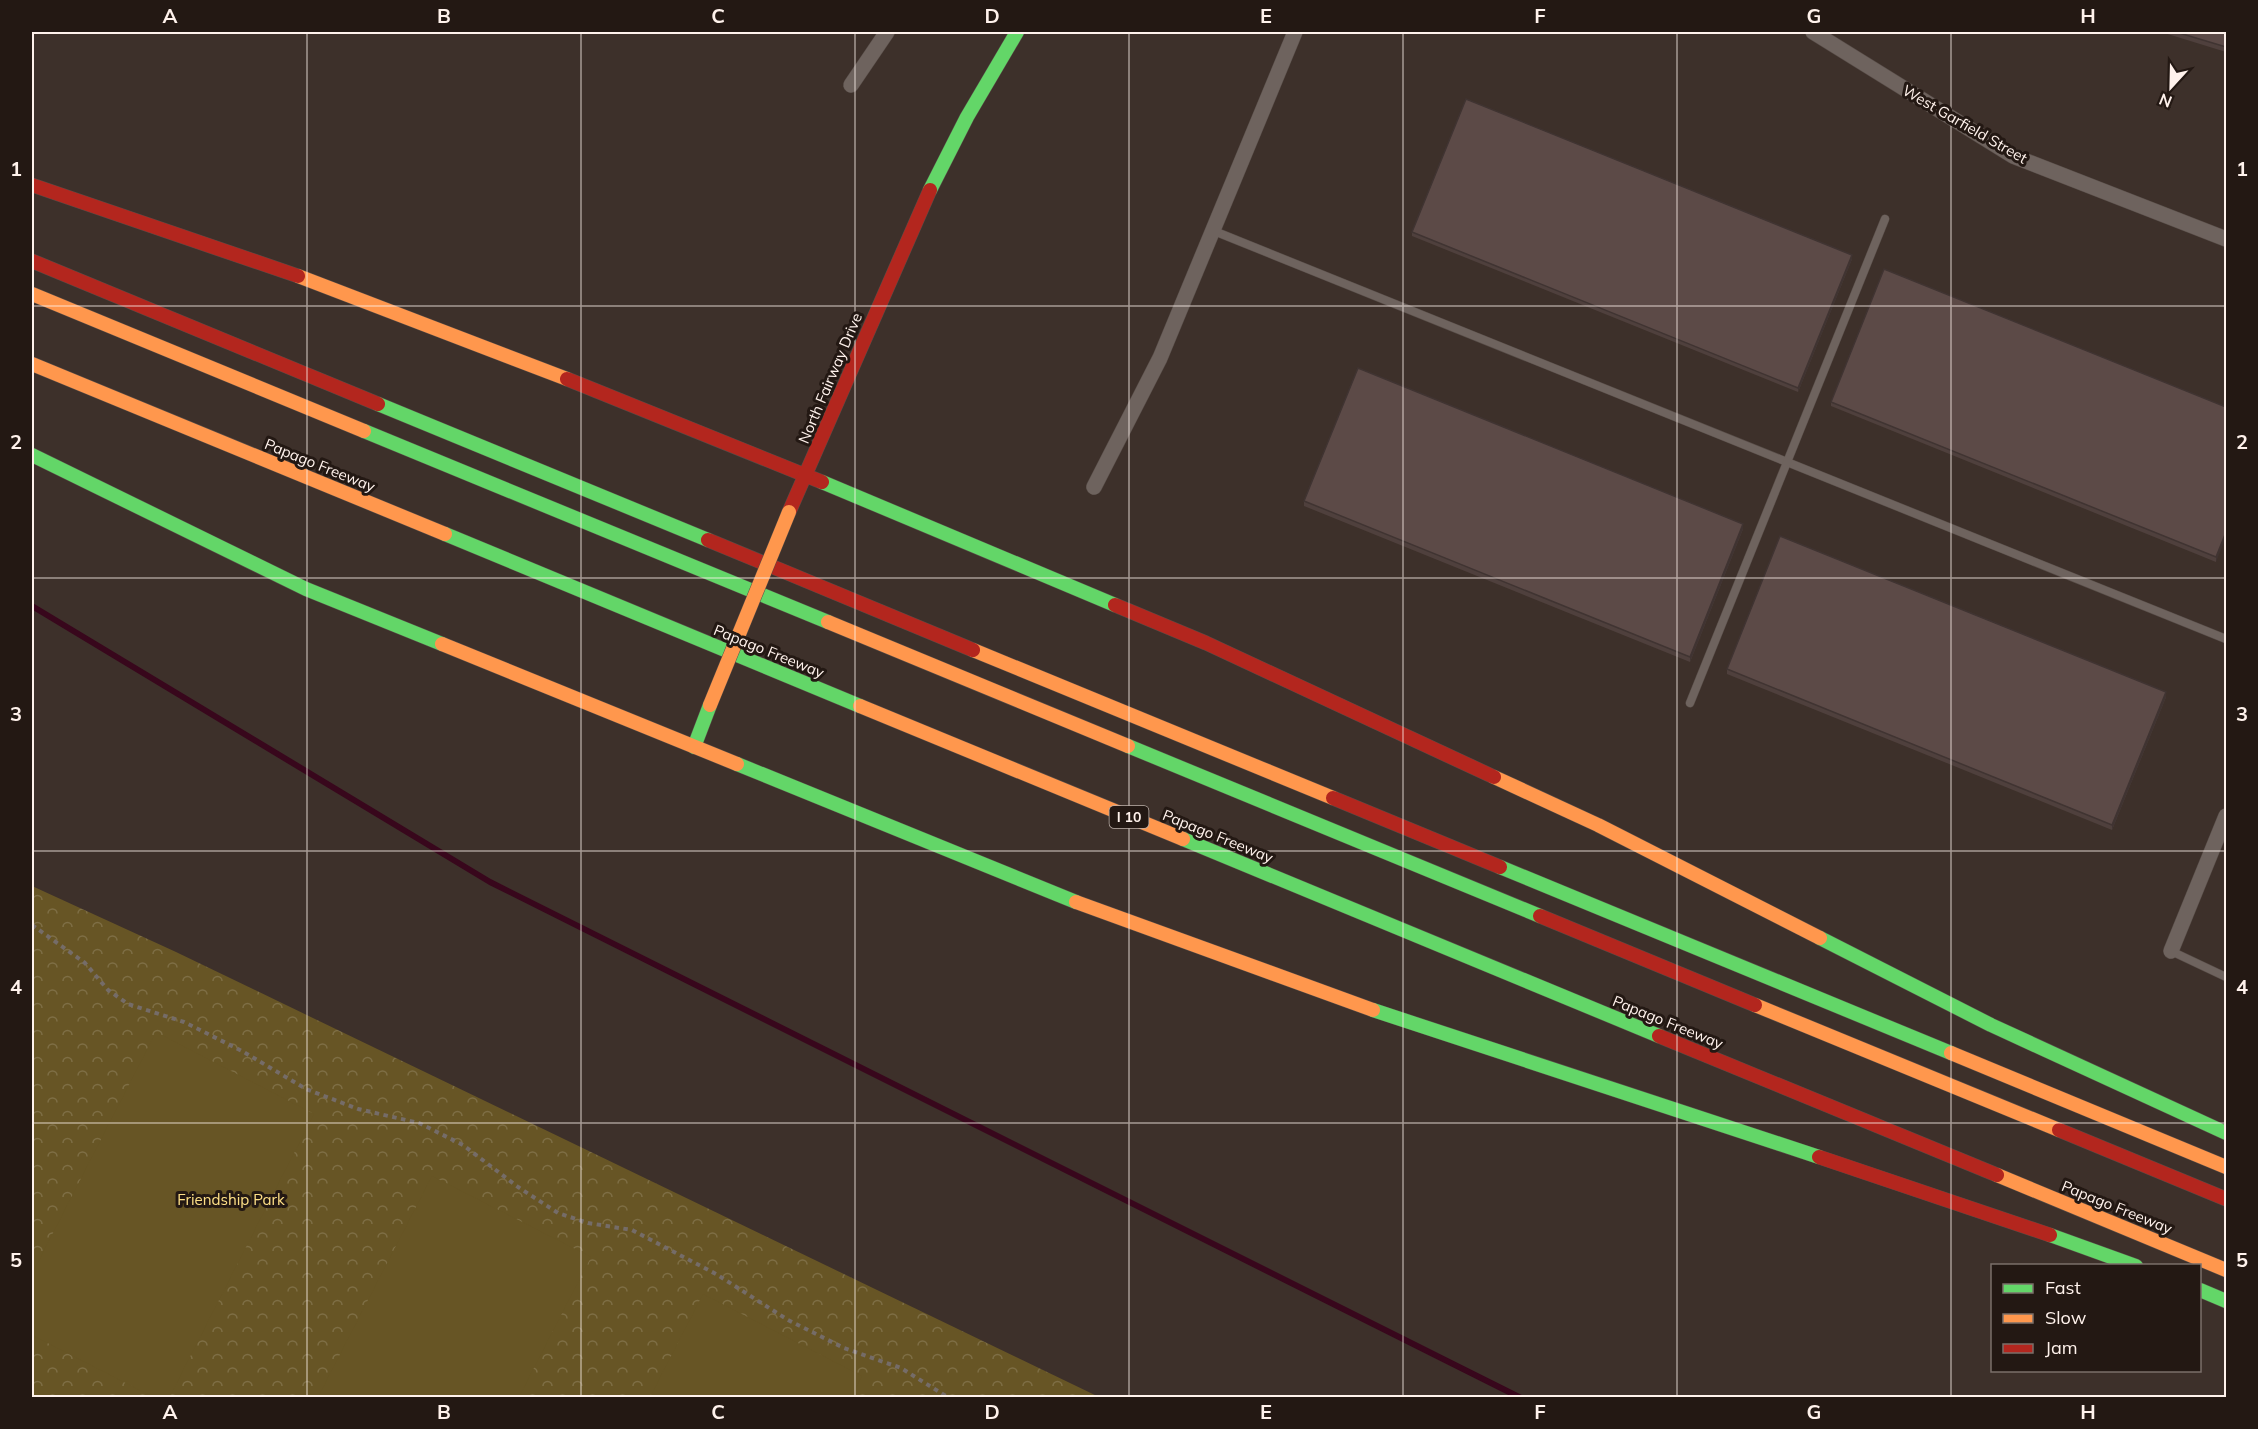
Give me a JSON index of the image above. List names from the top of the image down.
{
  "streets": {
    "main road": ["North Fairway Drive", "Papago Freeway", "I 10"],
    "street": ["West Garfield Street"]
  },
  "parks": ["Friendship Park"],
  "legend": ["Fast", "Slow", "Jam"],
  "north": "bottom",
  "grid": {
    "columns": [
      "A",
      "B",
      "C",
      "D",
      "E",
      "F",
      "G",
      "H"
    ],
    "rows": [
      "1",
      "2",
      "3",
      "4",
      "5"
    ]
  }
}
